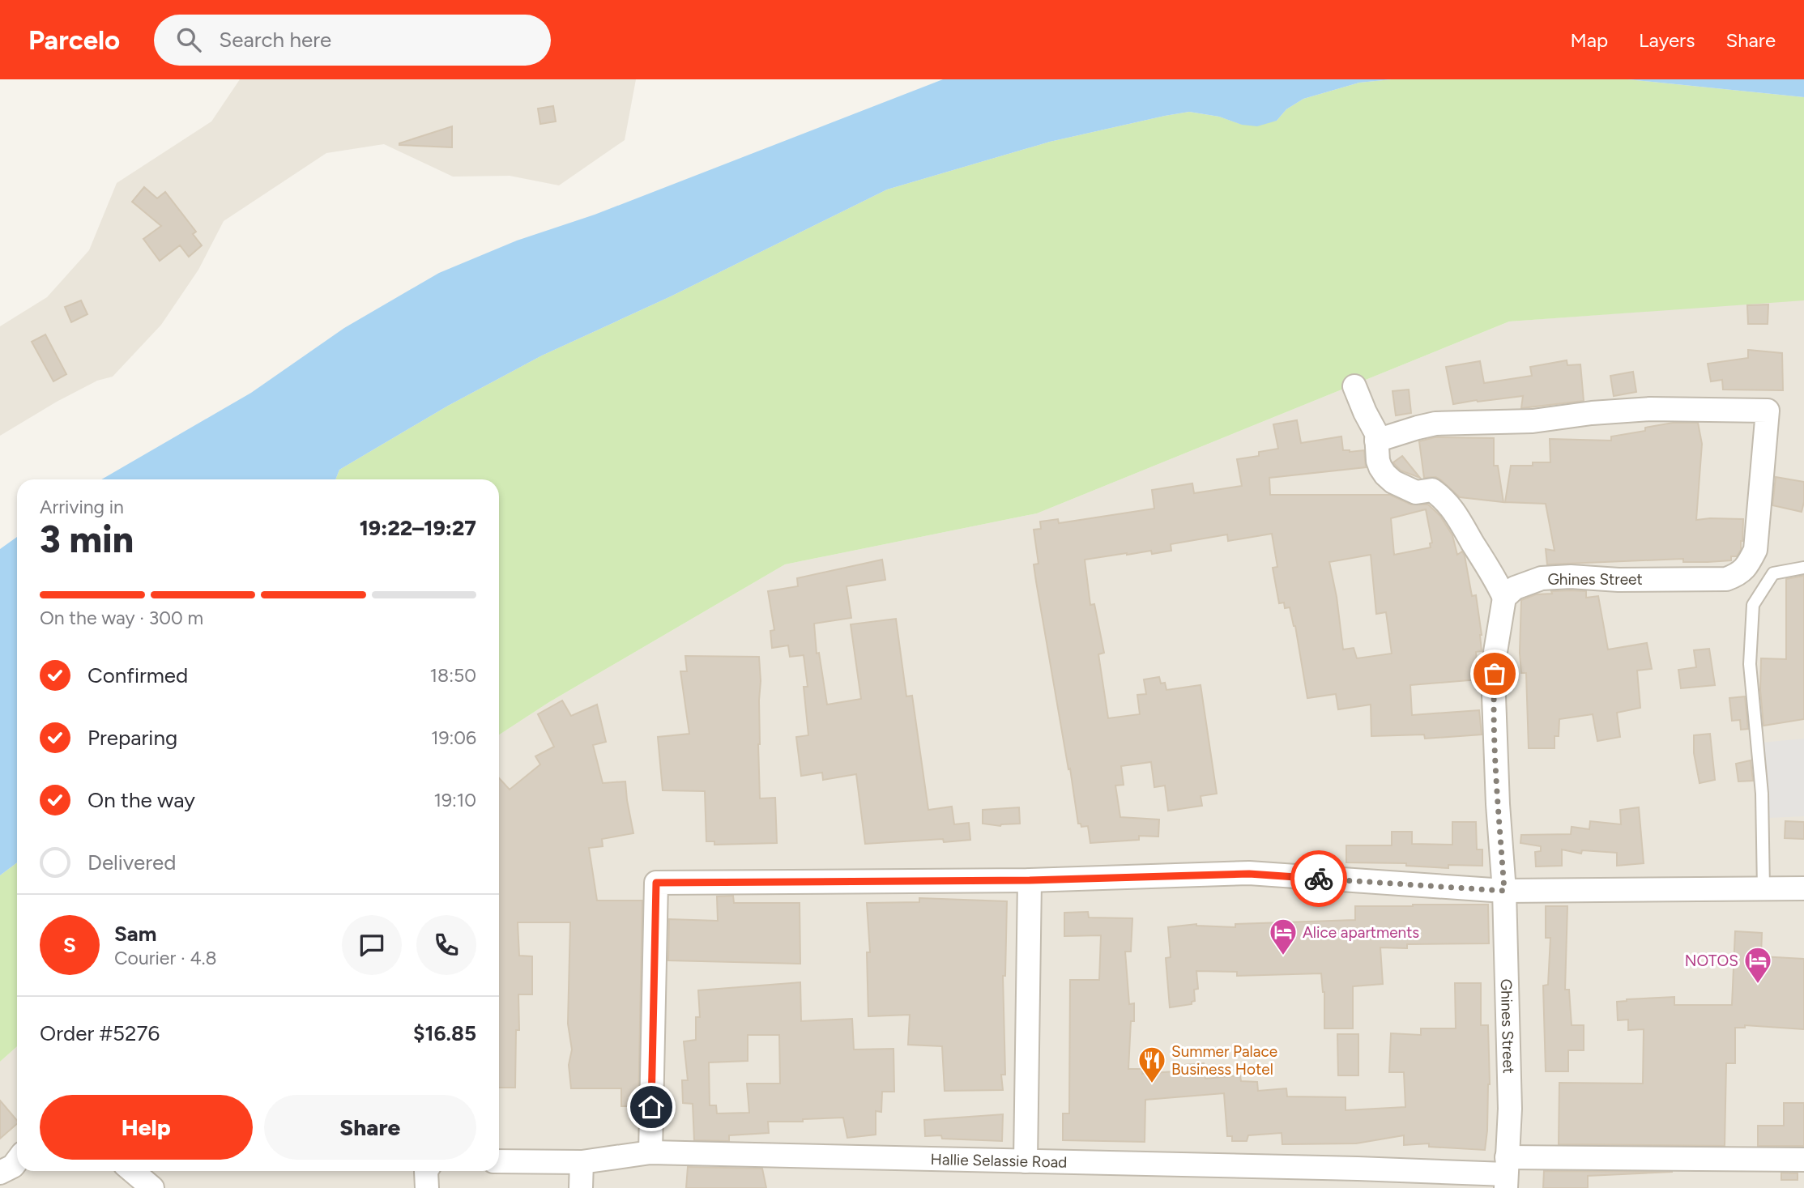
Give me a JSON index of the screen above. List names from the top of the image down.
{
  "streets": {
    "street": ["Ghines Street", "Hallie Selassie Road"]
  },
  "crossings": [
    ["Ghines Street", "Hallie Selassie Road"]
  ],
  "places": {
    "hotel": ["Alice apartments", "NOTOS"],
    "restaurant": ["Summer Palace Business Hotel"]
  },
  "page": {
    "header": "Parcelo",
    "search": "Search here",
    "nav": ["Map", "Layers", "Share"],
    "heading": ["3 min", "Arriving in", "19:22–19:27"],
    "panel": [
      "Sam",
      "Courier · 4.8",
      "Order #5276",
      "$16.85"
    ],
    "bar": "On the way · 300 m",
    "list": [
      ["Confirmed", "18:50"],
      ["Preparing", "19:06"],
      ["On the way", "19:10"],
      "Delivered"
    ],
    "round": "S",
    "buttons": ["Help", "Share"]
  }
}
